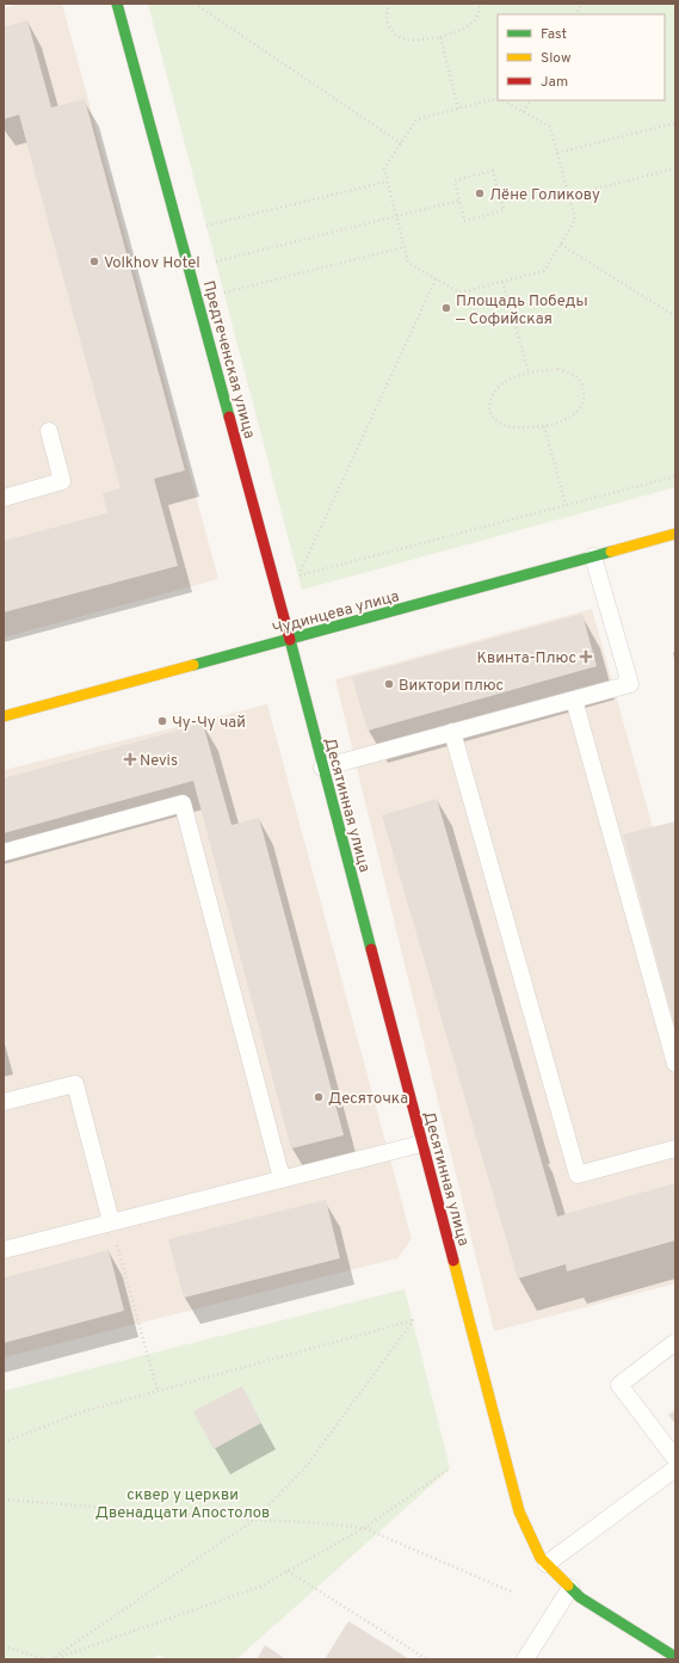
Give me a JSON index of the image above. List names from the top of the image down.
{
  "streets": {
    "street": ["Предтеченская улица", "Чудинцева улица", "Десятинная улица"]
  },
  "crossings": [
    ["Предтеченская улица", "Чудинцева улица"],
    ["Предтеченская улица", "Десятинная улица"],
    ["Чудинцева улица", "Десятинная улица"]
  ],
  "parks": ["сквер у церкви Двенадцати Апостолов"],
  "places": {
    "other": [
      "Лёне Голикову",
      "Volkhov Hotel",
      "Площадь Победы — Софийская",
      "Виктори плюс",
      "Чу-Чу чай",
      "Десяточка"
    ],
    "health": ["Квинта-Плюс", "Nevis"]
  },
  "legend": ["Fast", "Slow", "Jam"]
}
